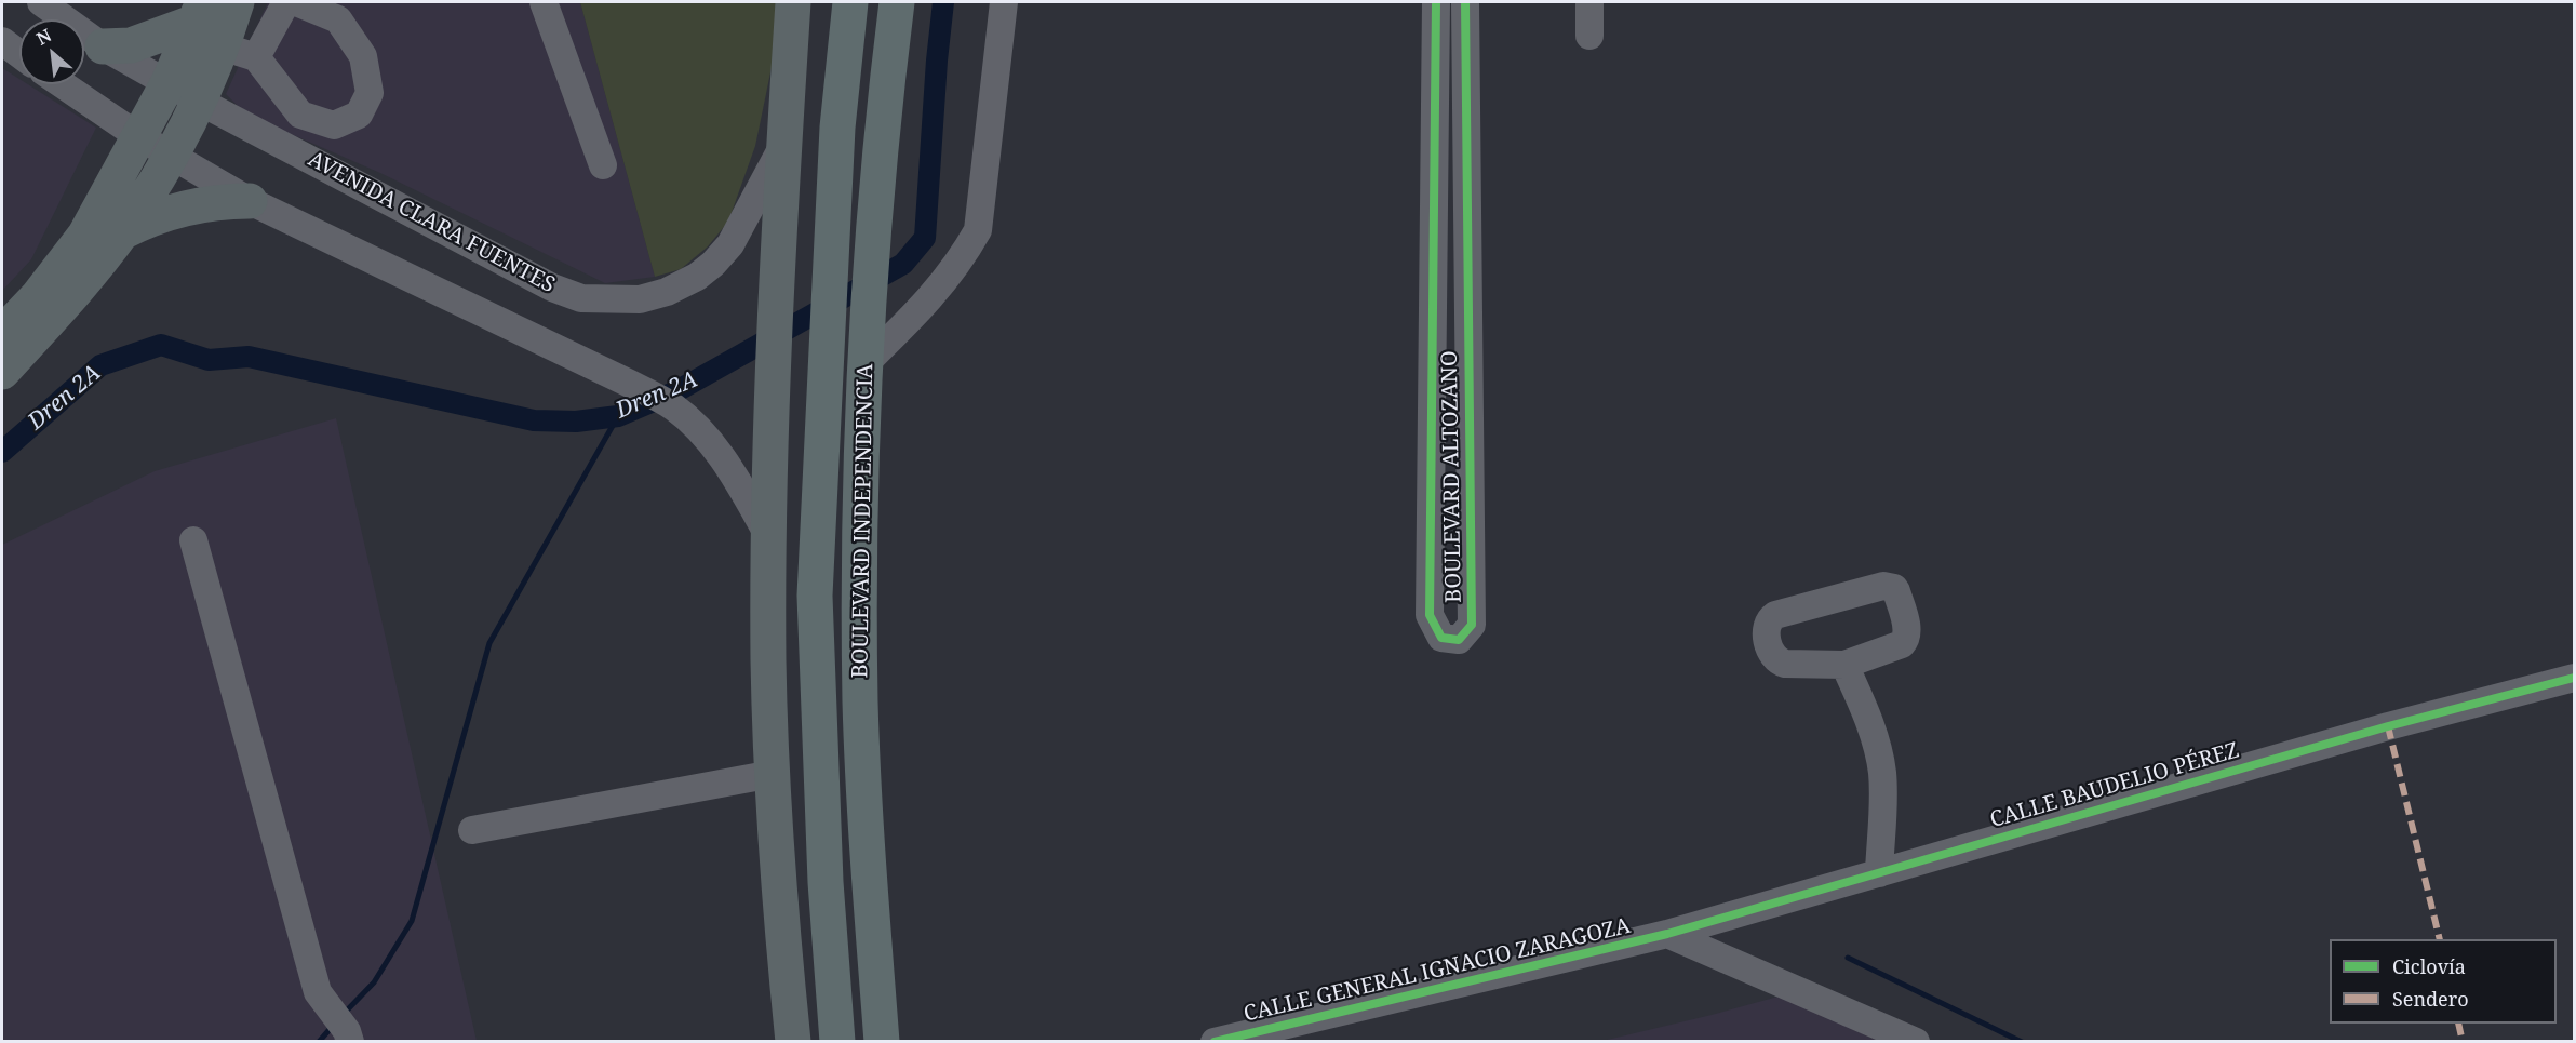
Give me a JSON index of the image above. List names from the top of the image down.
{
  "streets": {
    "highway": ["BOULEVARD INDEPENDENCIA"],
    "street": [
      "AVENIDA CLARA FUENTES",
      "BOULEVARD ALTOZANO",
      "CALLE BAUDELIO PÉREZ",
      "CALLE GENERAL IGNACIO ZARAGOZA"
    ]
  },
  "crossings": [
    ["CALLE BAUDELIO PÉREZ", "CALLE GENERAL IGNACIO ZARAGOZA"]
  ],
  "water": ["Dren 2A"],
  "legend": ["Ciclovía", "Sendero"],
  "north": "top left"
}
